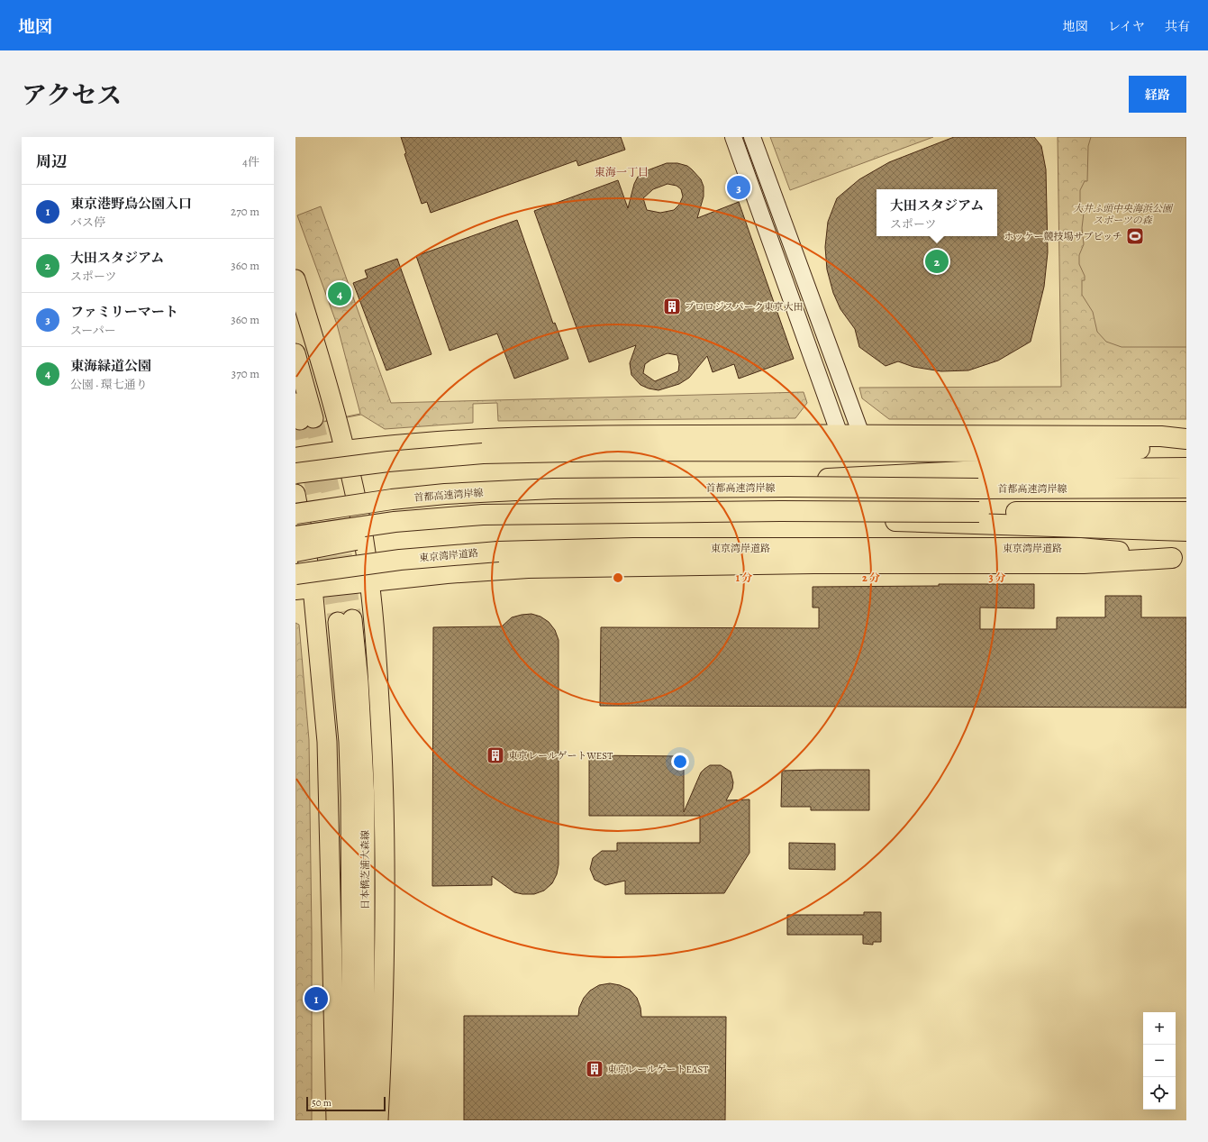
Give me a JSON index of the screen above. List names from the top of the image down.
{
  "streets": {
    "highway": ["首都高速湾岸線", "東京湾岸道路"],
    "main road": ["日本橋芝浦大森線"]
  },
  "districts": ["東海一丁目"],
  "parks": ["大井ふ頭中央海浜公園 スポーツの森"],
  "places": {
    "sports": ["ホッケー競技場サブピッチ"],
    "building": ["プロロジスパーク東京大田", "東京レールゲートWEST", "東京レールゲートEAST"]
  },
  "scale_bar": "50 m",
  "page": {
    "header": "地図",
    "nav": ["地図", "レイヤ", "共有"],
    "title": "アクセス",
    "buttons": "経路",
    "heading": ["周辺", "4件"],
    "pins": [
      "3",
      "2",
      "4",
      "1"
    ],
    "list": [
      {
        "mark": "1",
        "name": "東京港野鳥公園入口",
        "note": "バス停",
        "value": "270 m"
      },
      {
        "mark": "2",
        "name": "大田スタジアム",
        "note": "スポーツ",
        "value": "360 m"
      },
      {
        "mark": "3",
        "name": "ファミリーマート",
        "note": "スーパー",
        "value": "360 m"
      },
      {
        "mark": "4",
        "name": "東海緑道公園",
        "note": "公園 · 環七通り",
        "value": "370 m"
      }
    ],
    "popup": ["大田スタジアム", "スポーツ"],
    "map_buttons": ["+", "−"],
    "scale": "50 m"
  },
  "rings": ["1 分", "2 分", "3 分"]
}
